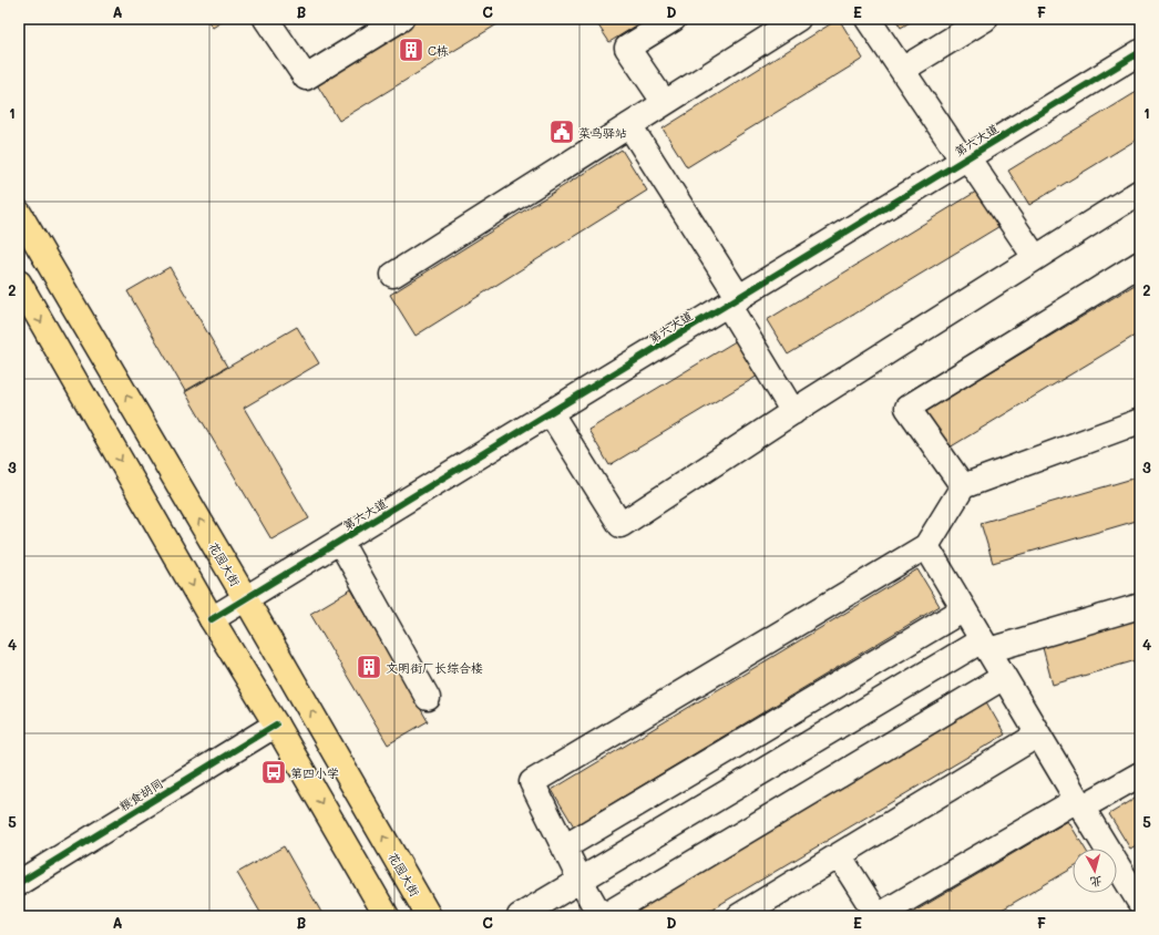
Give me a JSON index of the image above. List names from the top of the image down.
{
  "streets": {
    "main road": ["花园大街"],
    "street": ["第六大道", "粮食胡同"]
  },
  "crossings": [
    ["第六大道", "花园大街"]
  ],
  "places": {
    "building": ["C栋", "文明街厂长综合楼"],
    "public building": ["菜鸟驿站"],
    "bus stop": ["第四小学"]
  },
  "north": "bottom",
  "grid": {
    "columns": [
      "A",
      "B",
      "C",
      "D",
      "E",
      "F"
    ],
    "rows": [
      "1",
      "2",
      "3",
      "4",
      "5"
    ]
  }
}
